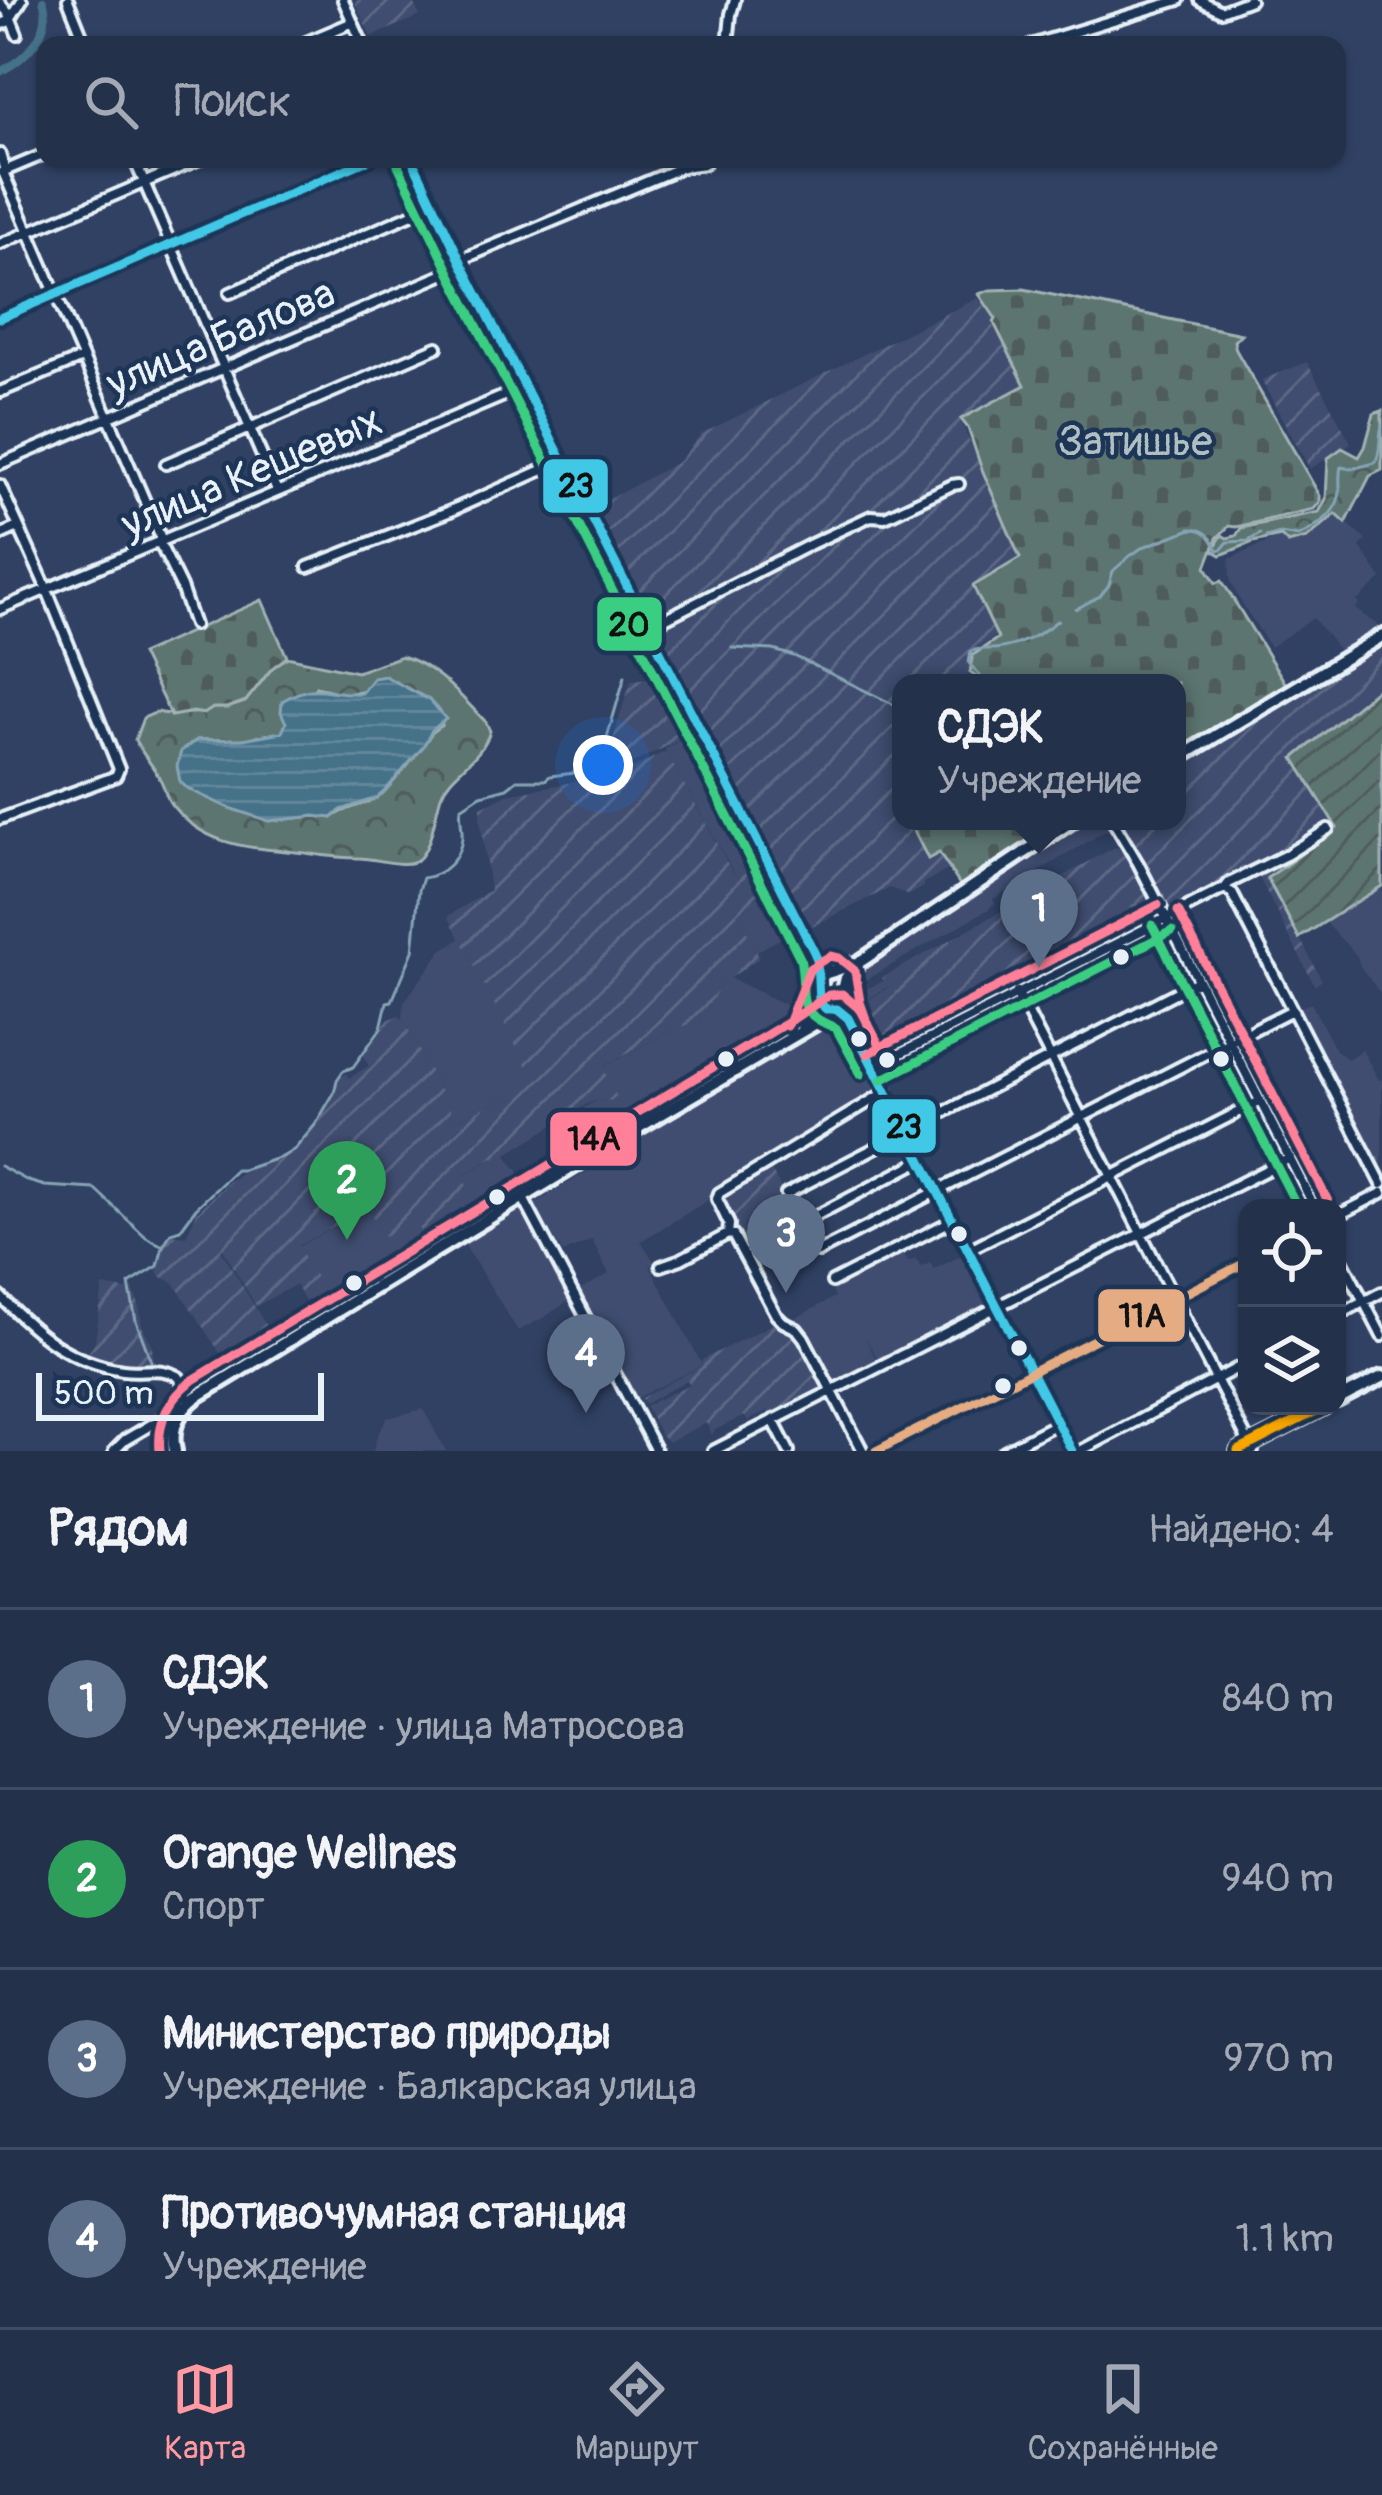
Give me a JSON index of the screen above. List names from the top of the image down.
{
  "streets": {
    "street": ["улица Балова", "улица Кешевых"]
  },
  "parks": ["Затишье"],
  "lines": [
    "transit line 23",
    "transit line 20",
    "transit line 14А",
    "transit line 11А"
  ],
  "scale_bar": "500 m",
  "page": {
    "search": "Поиск",
    "popup": ["СДЭК", "Учреждение"],
    "pins": [
      "1",
      "2",
      "3",
      "4"
    ],
    "scale": "500 m",
    "heading": ["Рядом", "Найдено: 4"],
    "list": [
      {
        "mark": "1",
        "name": "СДЭК",
        "note": "Учреждение · улица Матросова",
        "value": "840 m"
      },
      {
        "mark": "2",
        "name": "Orange Wellnes",
        "note": "Спорт",
        "value": "940 m"
      },
      {
        "mark": "3",
        "name": "Министерство природы",
        "note": "Учреждение · Балкарская улица",
        "value": "970 m"
      },
      {
        "mark": "4",
        "name": "Противочумная станция",
        "note": "Учреждение",
        "value": "1.1 km"
      }
    ],
    "nav": ["Карта", "Маршрут", "Сохранённые"]
  }
}
